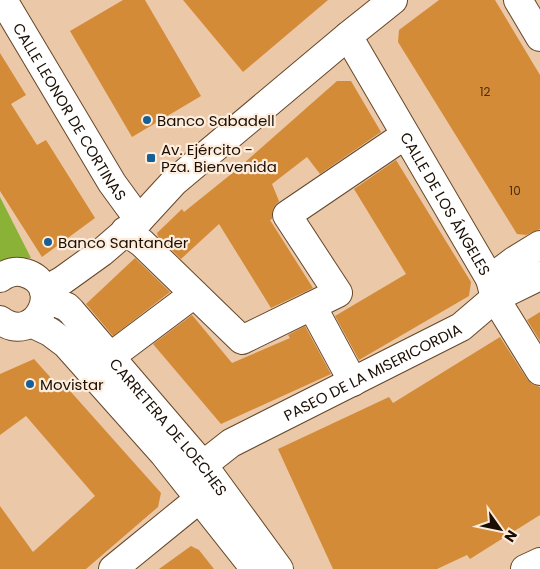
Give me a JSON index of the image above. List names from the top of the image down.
{
  "streets": {
    "street": [
      "CALLE LEONOR DE CORTINAS",
      "CALLE DE LOS ÁNGELES",
      "PASEO DE LA MISERICORDIA",
      "CARRETERA DE LOECHES"
    ]
  },
  "crossings": [
    ["CALLE DE LOS ÁNGELES", "PASEO DE LA MISERICORDIA"],
    ["PASEO DE LA MISERICORDIA", "CARRETERA DE LOECHES"]
  ],
  "places": {
    "other": ["Banco Sabadell", "Banco Santander", "Movistar"],
    "transit": ["Av. Ejército - Pza. Bienvenida"]
  },
  "house_numbers": ["12", "10"],
  "north": "bottom right"
}
